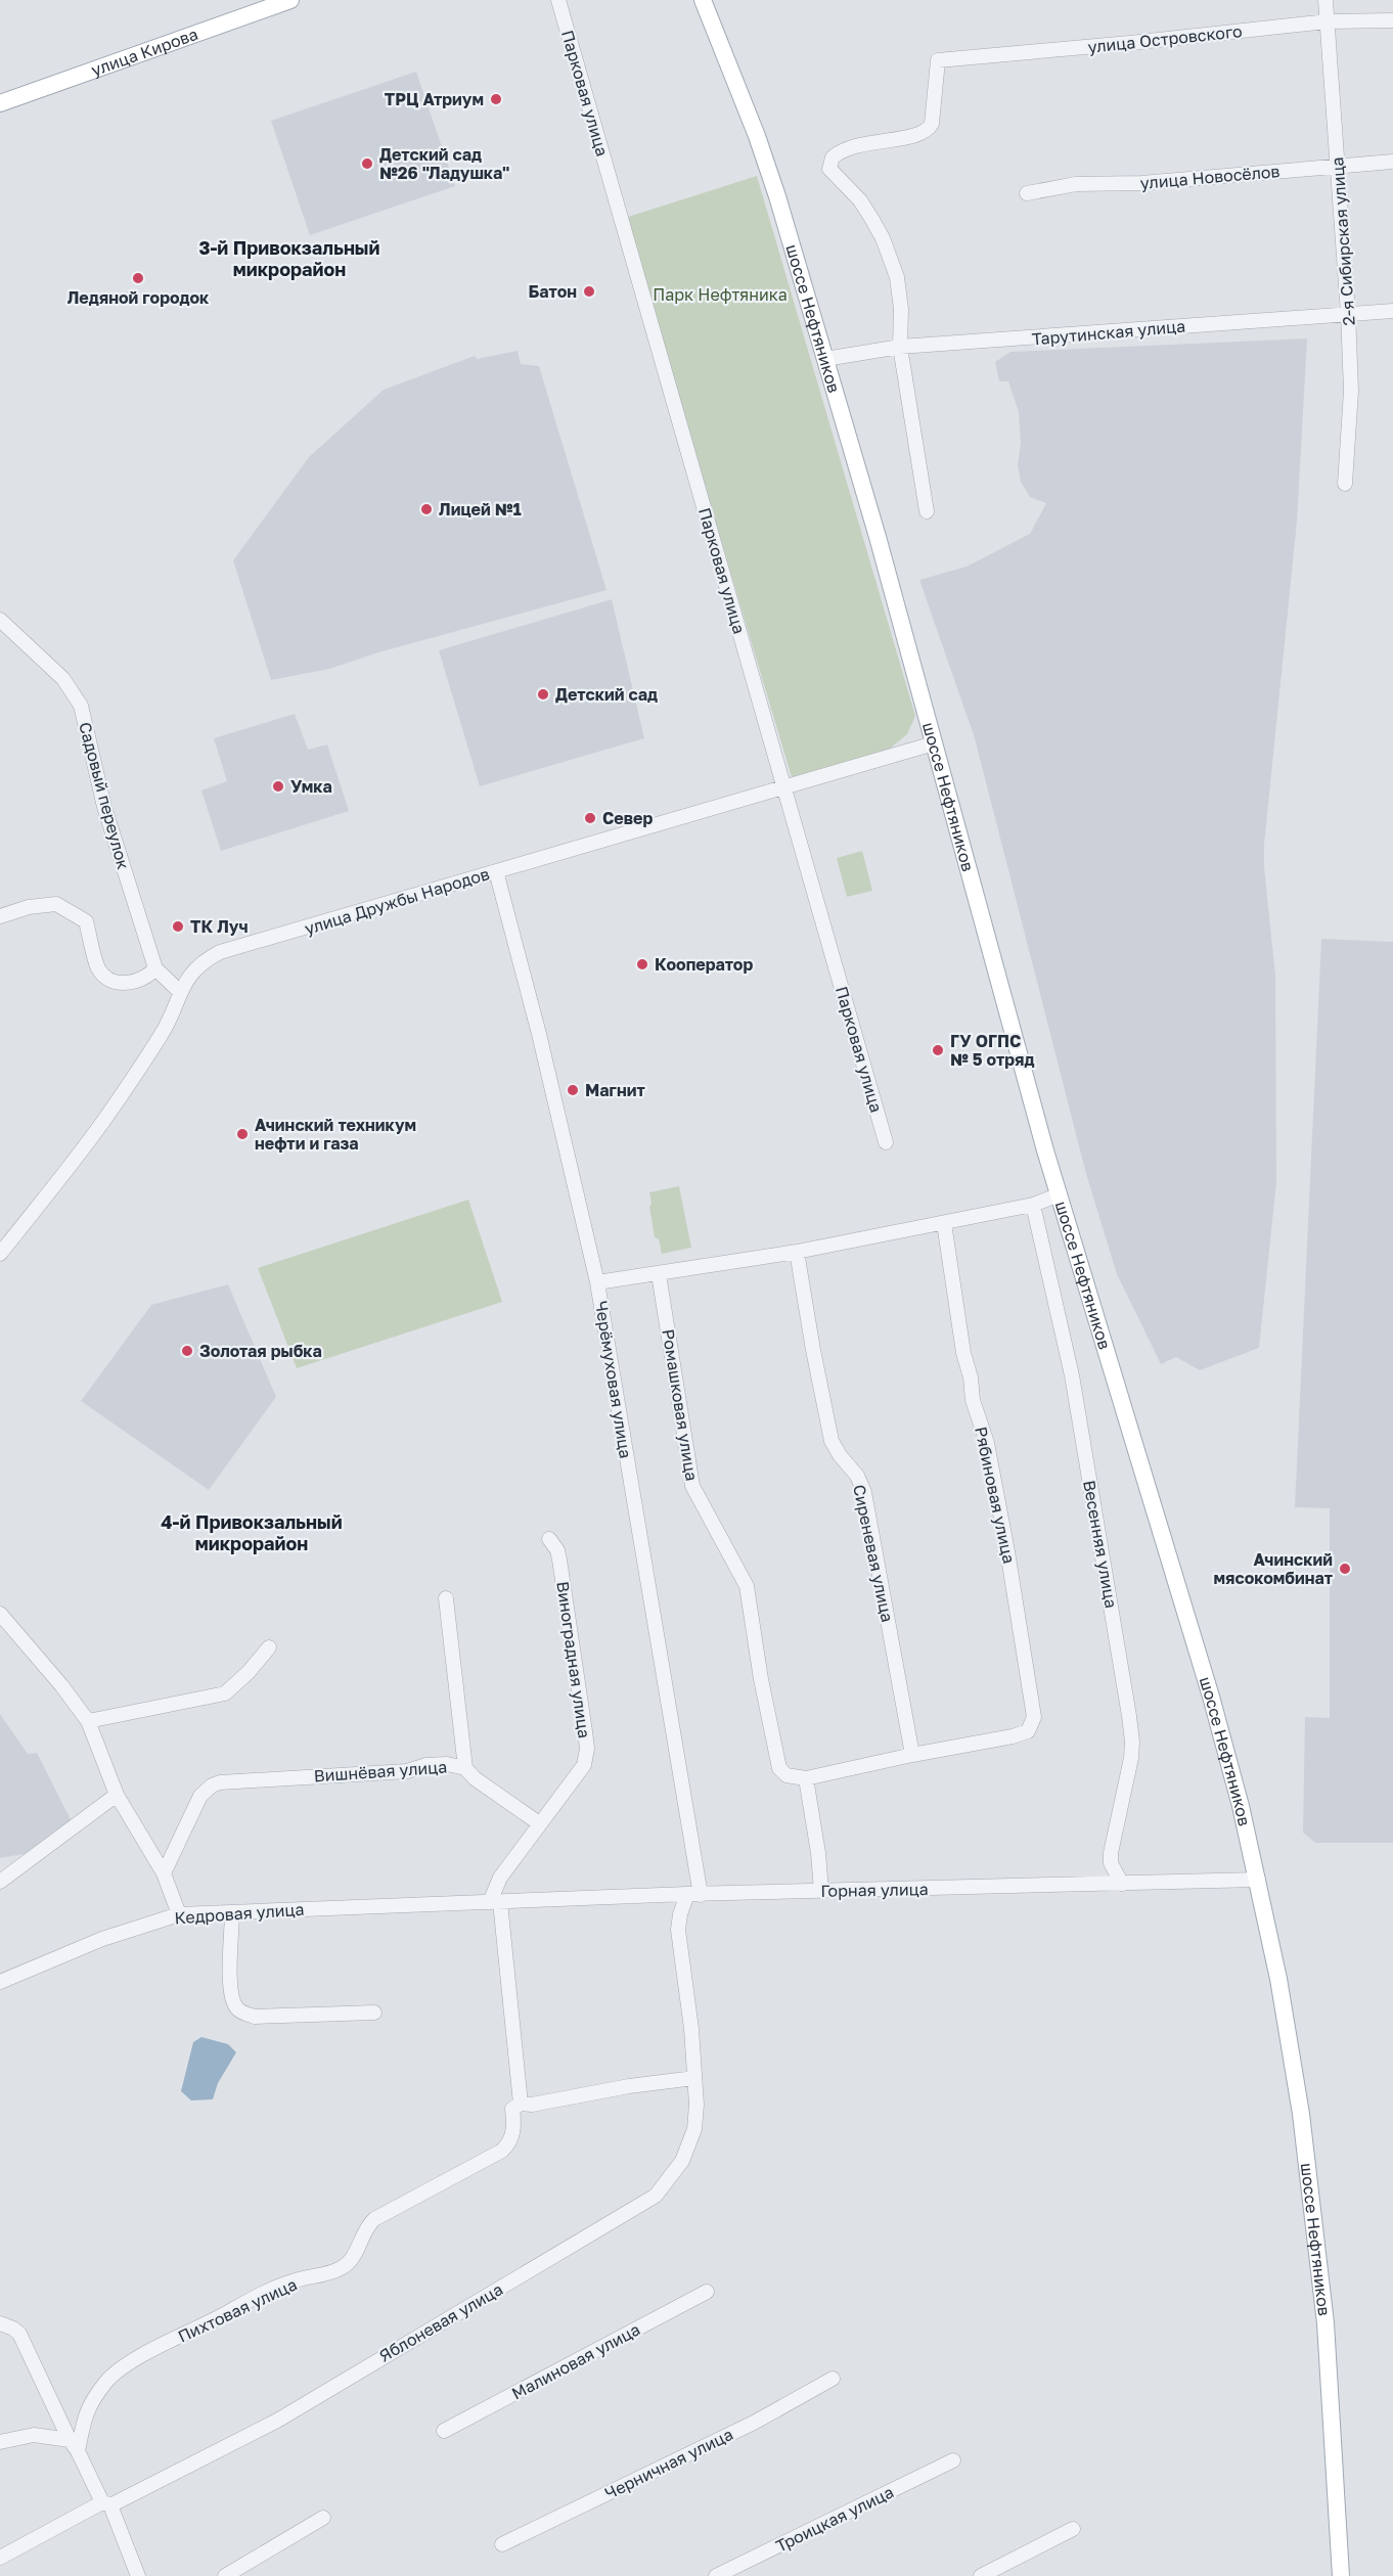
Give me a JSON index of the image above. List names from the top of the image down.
{
  "streets": {
    "main road": ["улица Кирова", "шоссе Нефтяников"],
    "street": [
      "улица Островского",
      "Парковая улица",
      "улица Новосёлов",
      "2-я Сибирская улица",
      "Тарутинская улица",
      "Садовый переулок",
      "улица Дружбы Народов",
      "Черёмуховая улица",
      "Ромашковая улица",
      "Рябиновая улица",
      "Весенняя улица",
      "Сиреневая улица",
      "Виноградная улица",
      "Вишнёвая улица",
      "Горная улица",
      "Кедровая улица",
      "Пихтовая улица",
      "Яблоневая улица",
      "Малиновая улица",
      "Черничная улица",
      "Троицкая улица"
    ]
  },
  "crossings": [
    ["улица Островского", "2-я Сибирская улица"],
    ["улица Островского", "Тарутинская улица"],
    ["Парковая улица", "улица Дружбы Народов"],
    ["улица Новосёлов", "2-я Сибирская улица"],
    ["2-я Сибирская улица", "Тарутинская улица"],
    ["шоссе Нефтяников", "Тарутинская улица"],
    ["шоссе Нефтяников", "улица Дружбы Народов"],
    ["шоссе Нефтяников", "Горная улица"],
    ["Садовый переулок", "улица Дружбы Народов"],
    ["улица Дружбы Народов", "Черёмуховая улица"],
    ["Черёмуховая улица", "Горная улица"],
    ["Черёмуховая улица", "Яблоневая улица"],
    ["Рябиновая улица", "Сиреневая улица"],
    ["Весенняя улица", "Горная улица"],
    ["Виноградная улица", "Вишнёвая улица"],
    ["Виноградная улица", "Горная улица"],
    ["Виноградная улица", "Кедровая улица"],
    ["Горная улица", "Кедровая улица"]
  ],
  "districts": ["3-й Привокзальный микрорайон", "4-й Привокзальный микрорайон"],
  "parks": ["Парк Нефтяника"],
  "places": [
    "ТРЦ Атриум",
    "Детский сад №26 \"Ладушка\"",
    "Ледяной городок",
    "Батон",
    "Лицей №1",
    "Детский сад",
    "Умка",
    "Север",
    "ТК Луч",
    "Кооператор",
    "ГУ ОГПС № 5 отряд",
    "Магнит",
    "Ачинский техникум нефти и газа",
    "Золотая рыбка",
    "Ачинский мясокомбинат"
  ]
}
